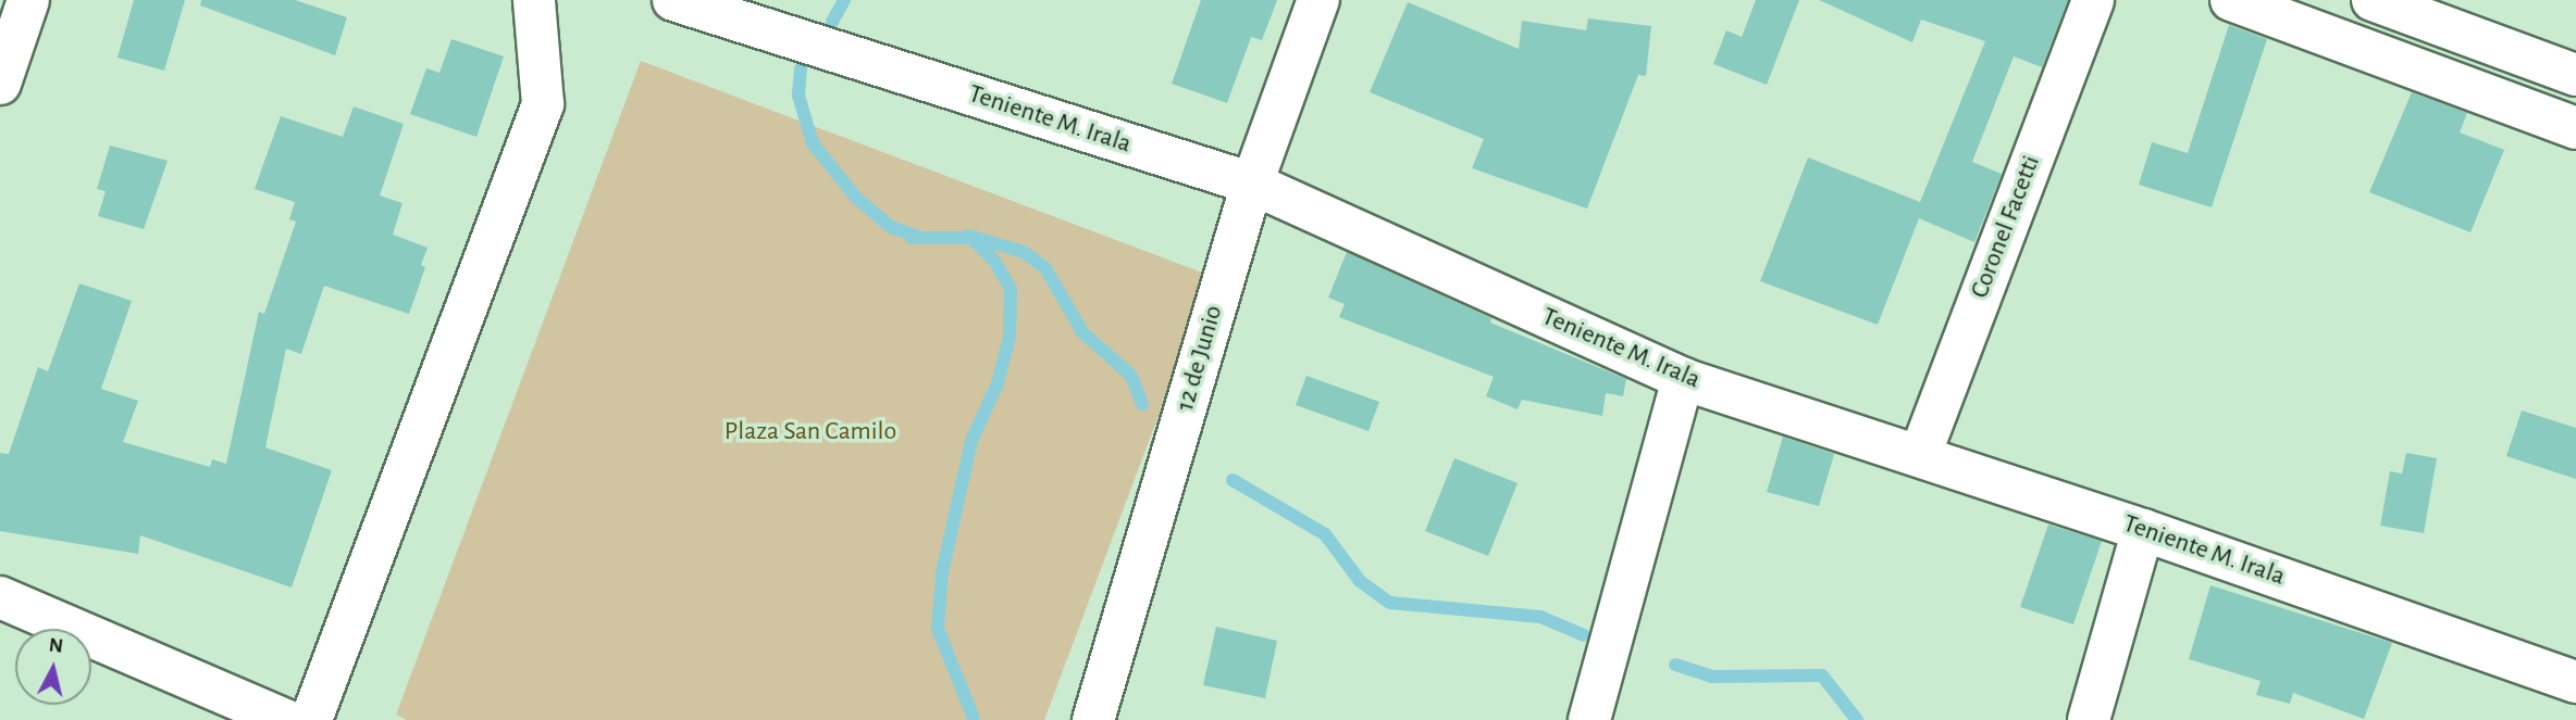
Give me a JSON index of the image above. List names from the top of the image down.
{
  "streets": {
    "street": ["Teniente M. Irala", "Coronel Facetti", "12 de Junio"]
  },
  "crossings": [
    ["Teniente M. Irala", "Coronel Facetti"],
    ["Teniente M. Irala", "12 de Junio"]
  ],
  "parks": ["Plaza San Camilo"],
  "north": "top"
}
